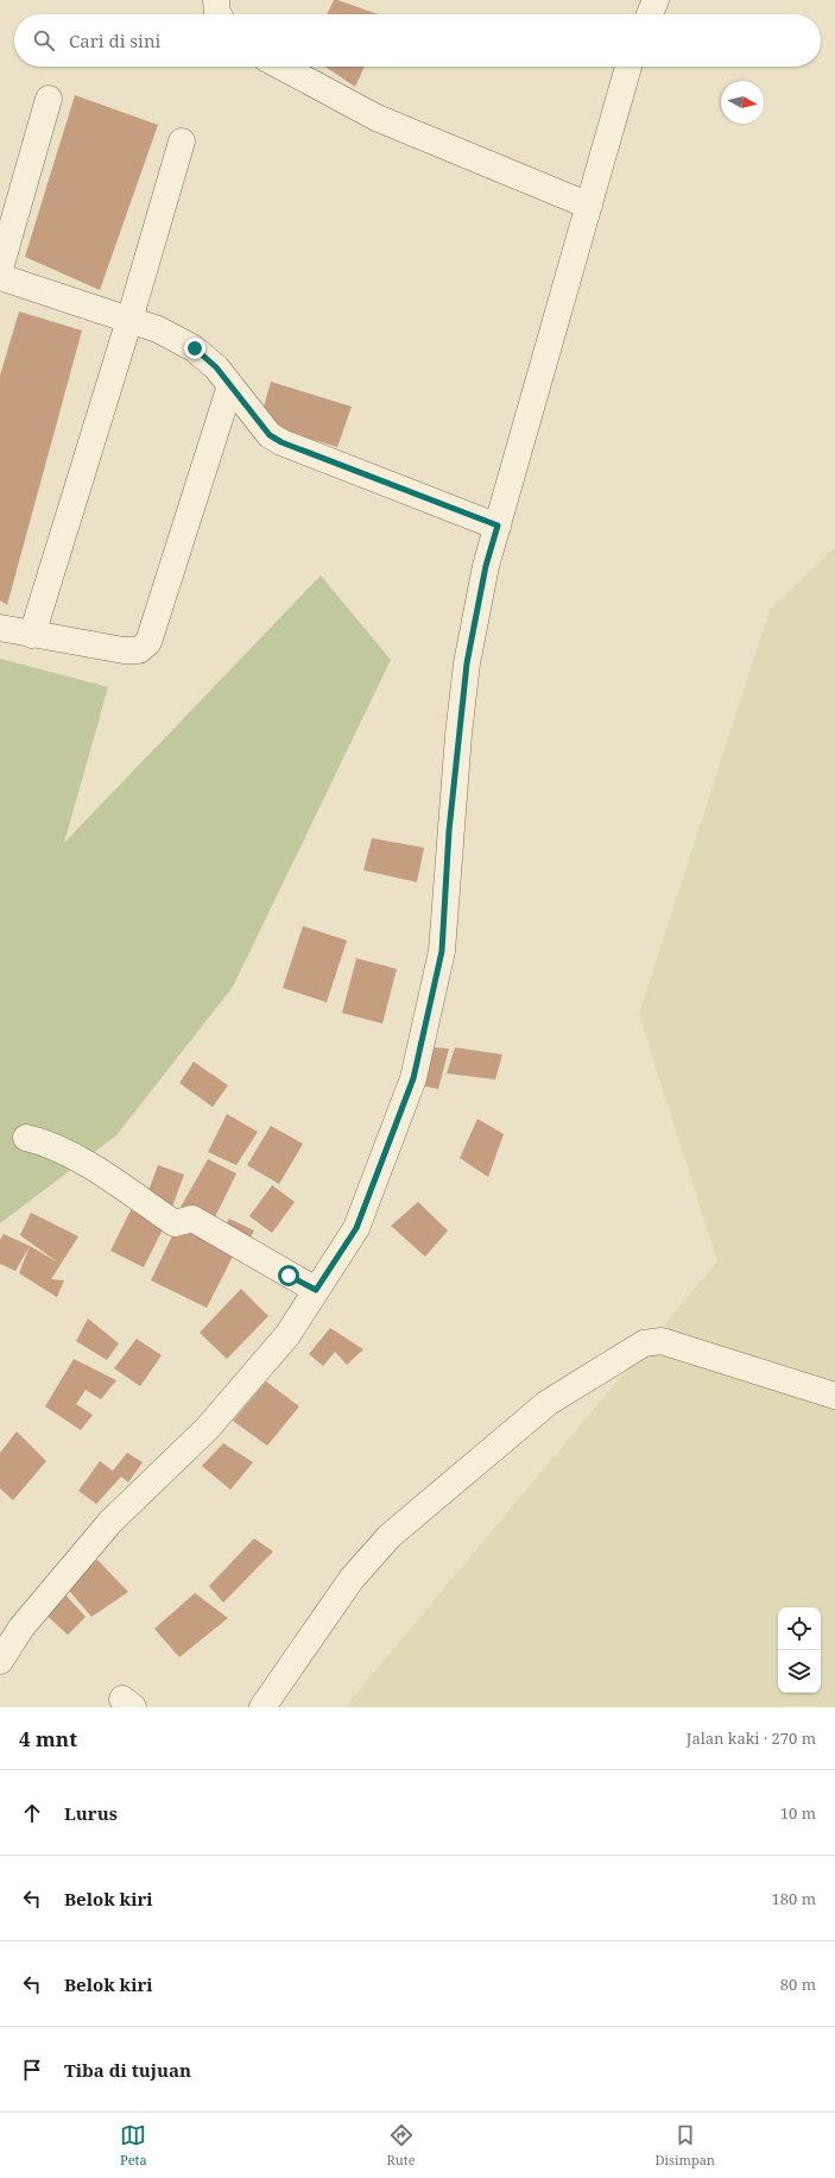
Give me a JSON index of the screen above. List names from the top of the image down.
{
  "north": "right",
  "page": {
    "search": "Cari di sini",
    "heading": ["4 mnt", "Jalan kaki · 270 m"],
    "list": [
      ["Lurus", "10 m"],
      ["Belok kiri", "180 m"],
      ["Belok kiri", "80 m"],
      "Tiba di tujuan"
    ],
    "nav": ["Peta", "Rute", "Disimpan"]
  }
}
